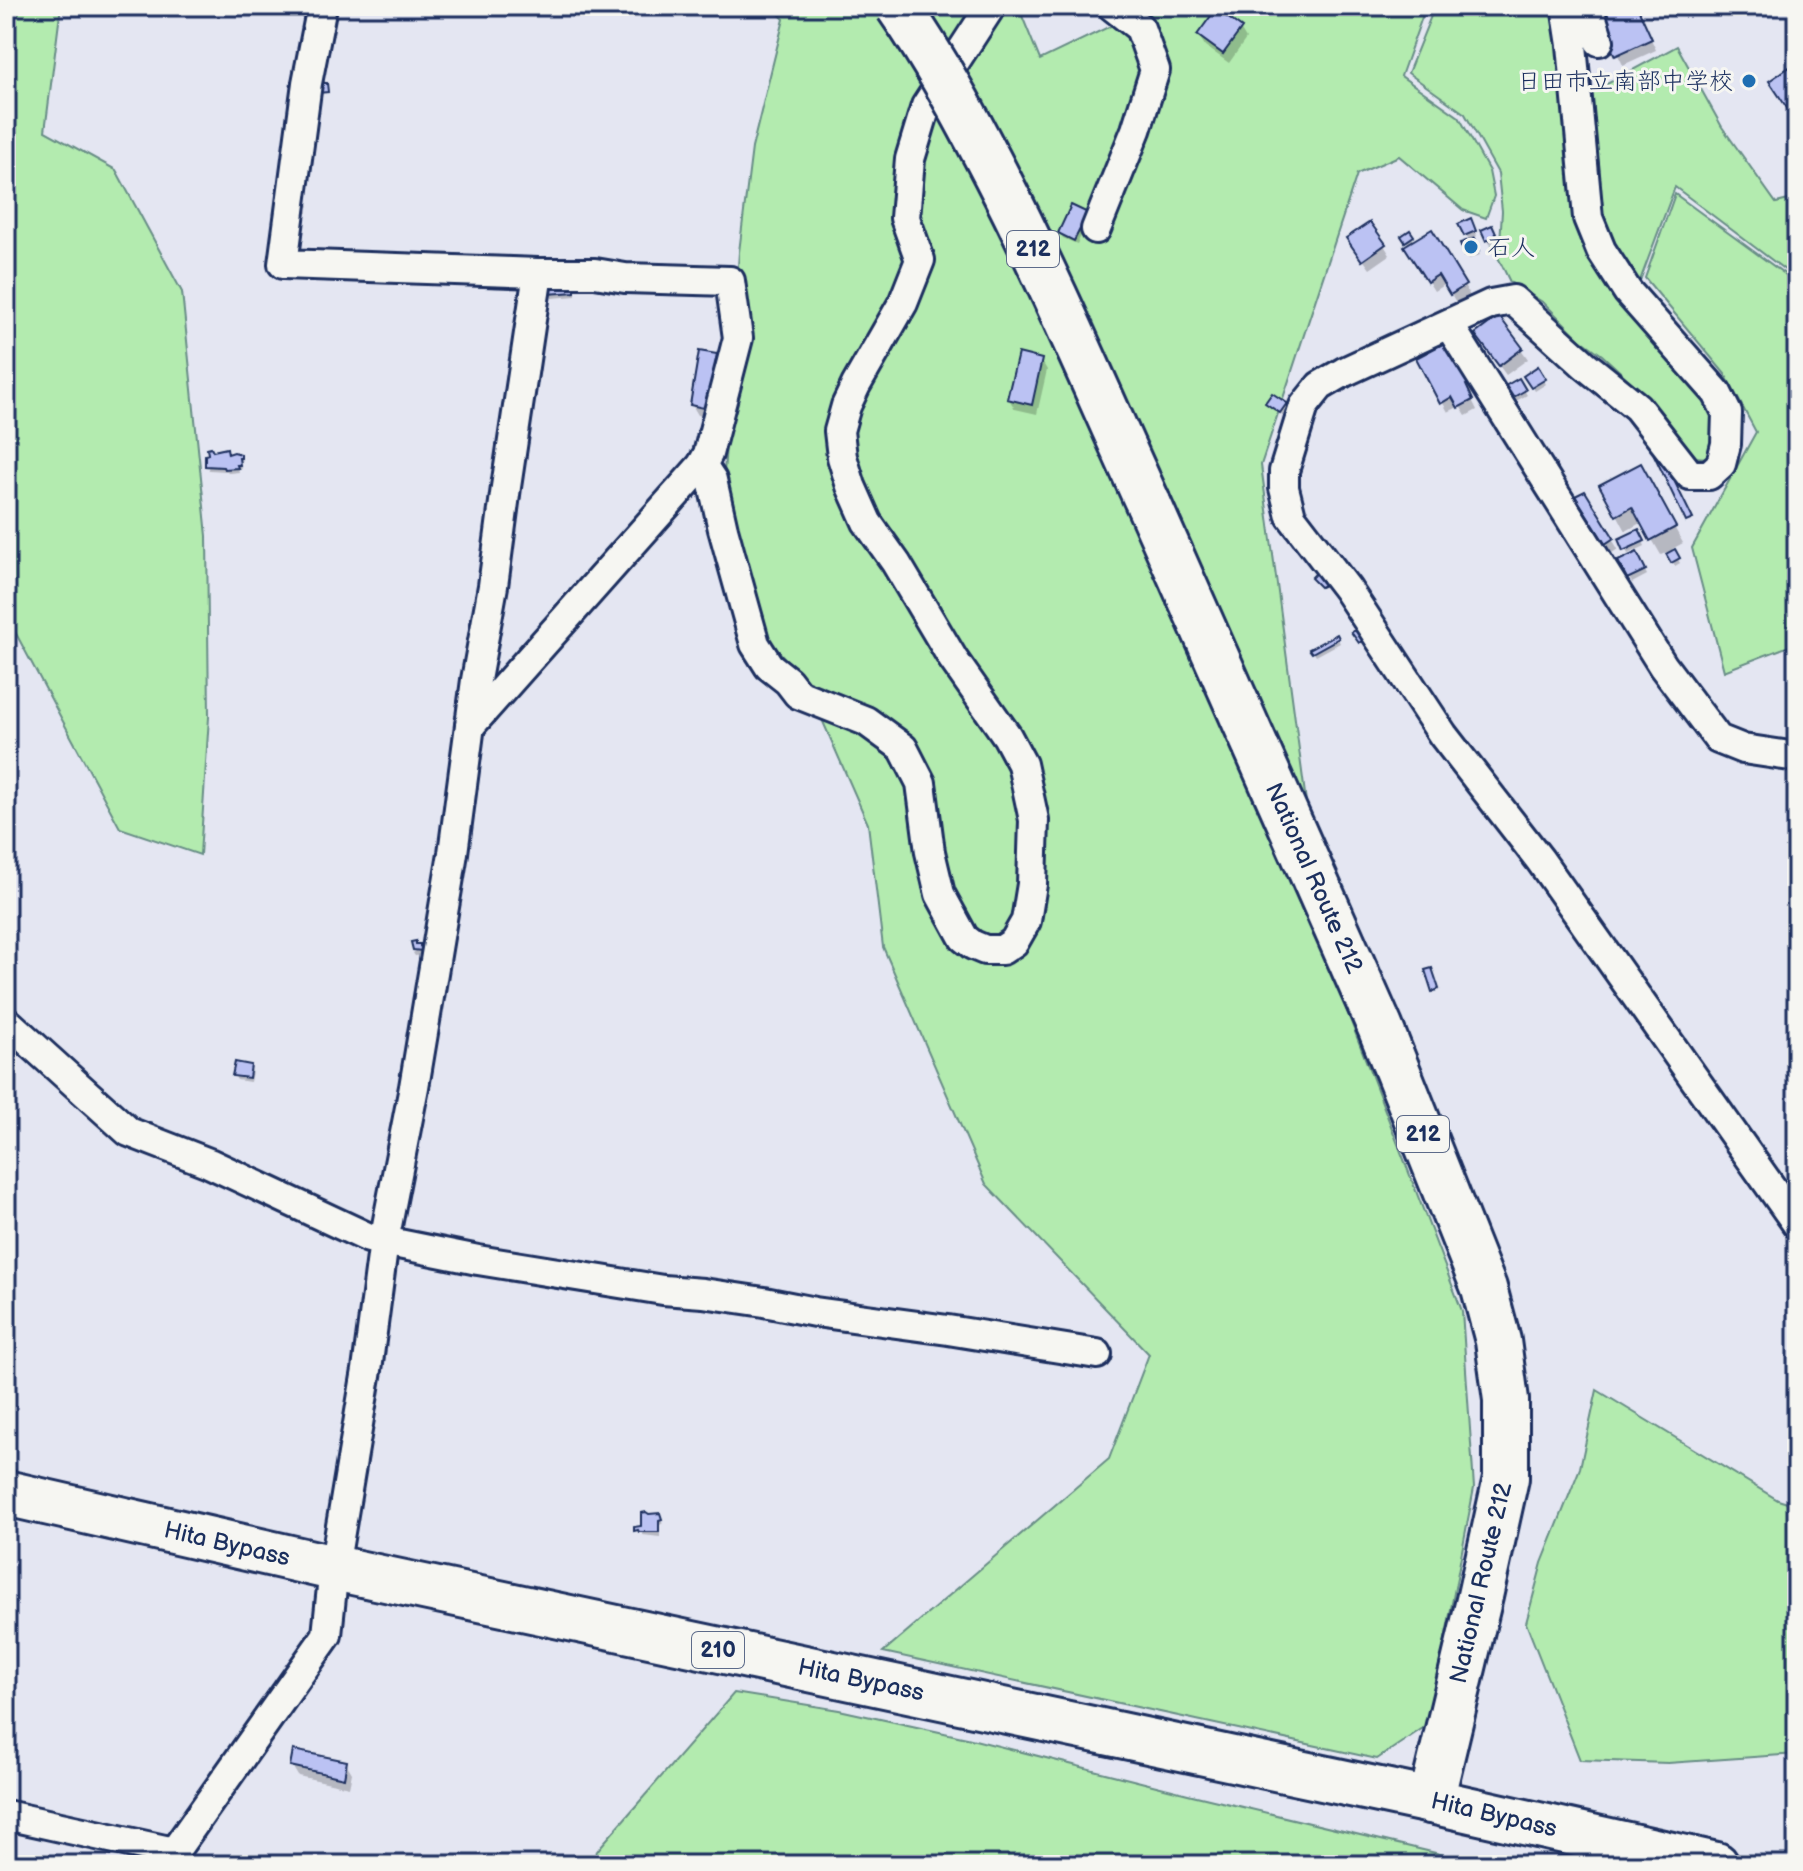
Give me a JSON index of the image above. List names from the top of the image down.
{
  "streets": {
    "highway": [
      "212",
      "National Route 212",
      "Hita Bypass",
      "210"
    ]
  },
  "crossings": [
    ["National Route 212", "Hita Bypass"]
  ],
  "places": ["日田市立南部中学校", "石人"]
}
